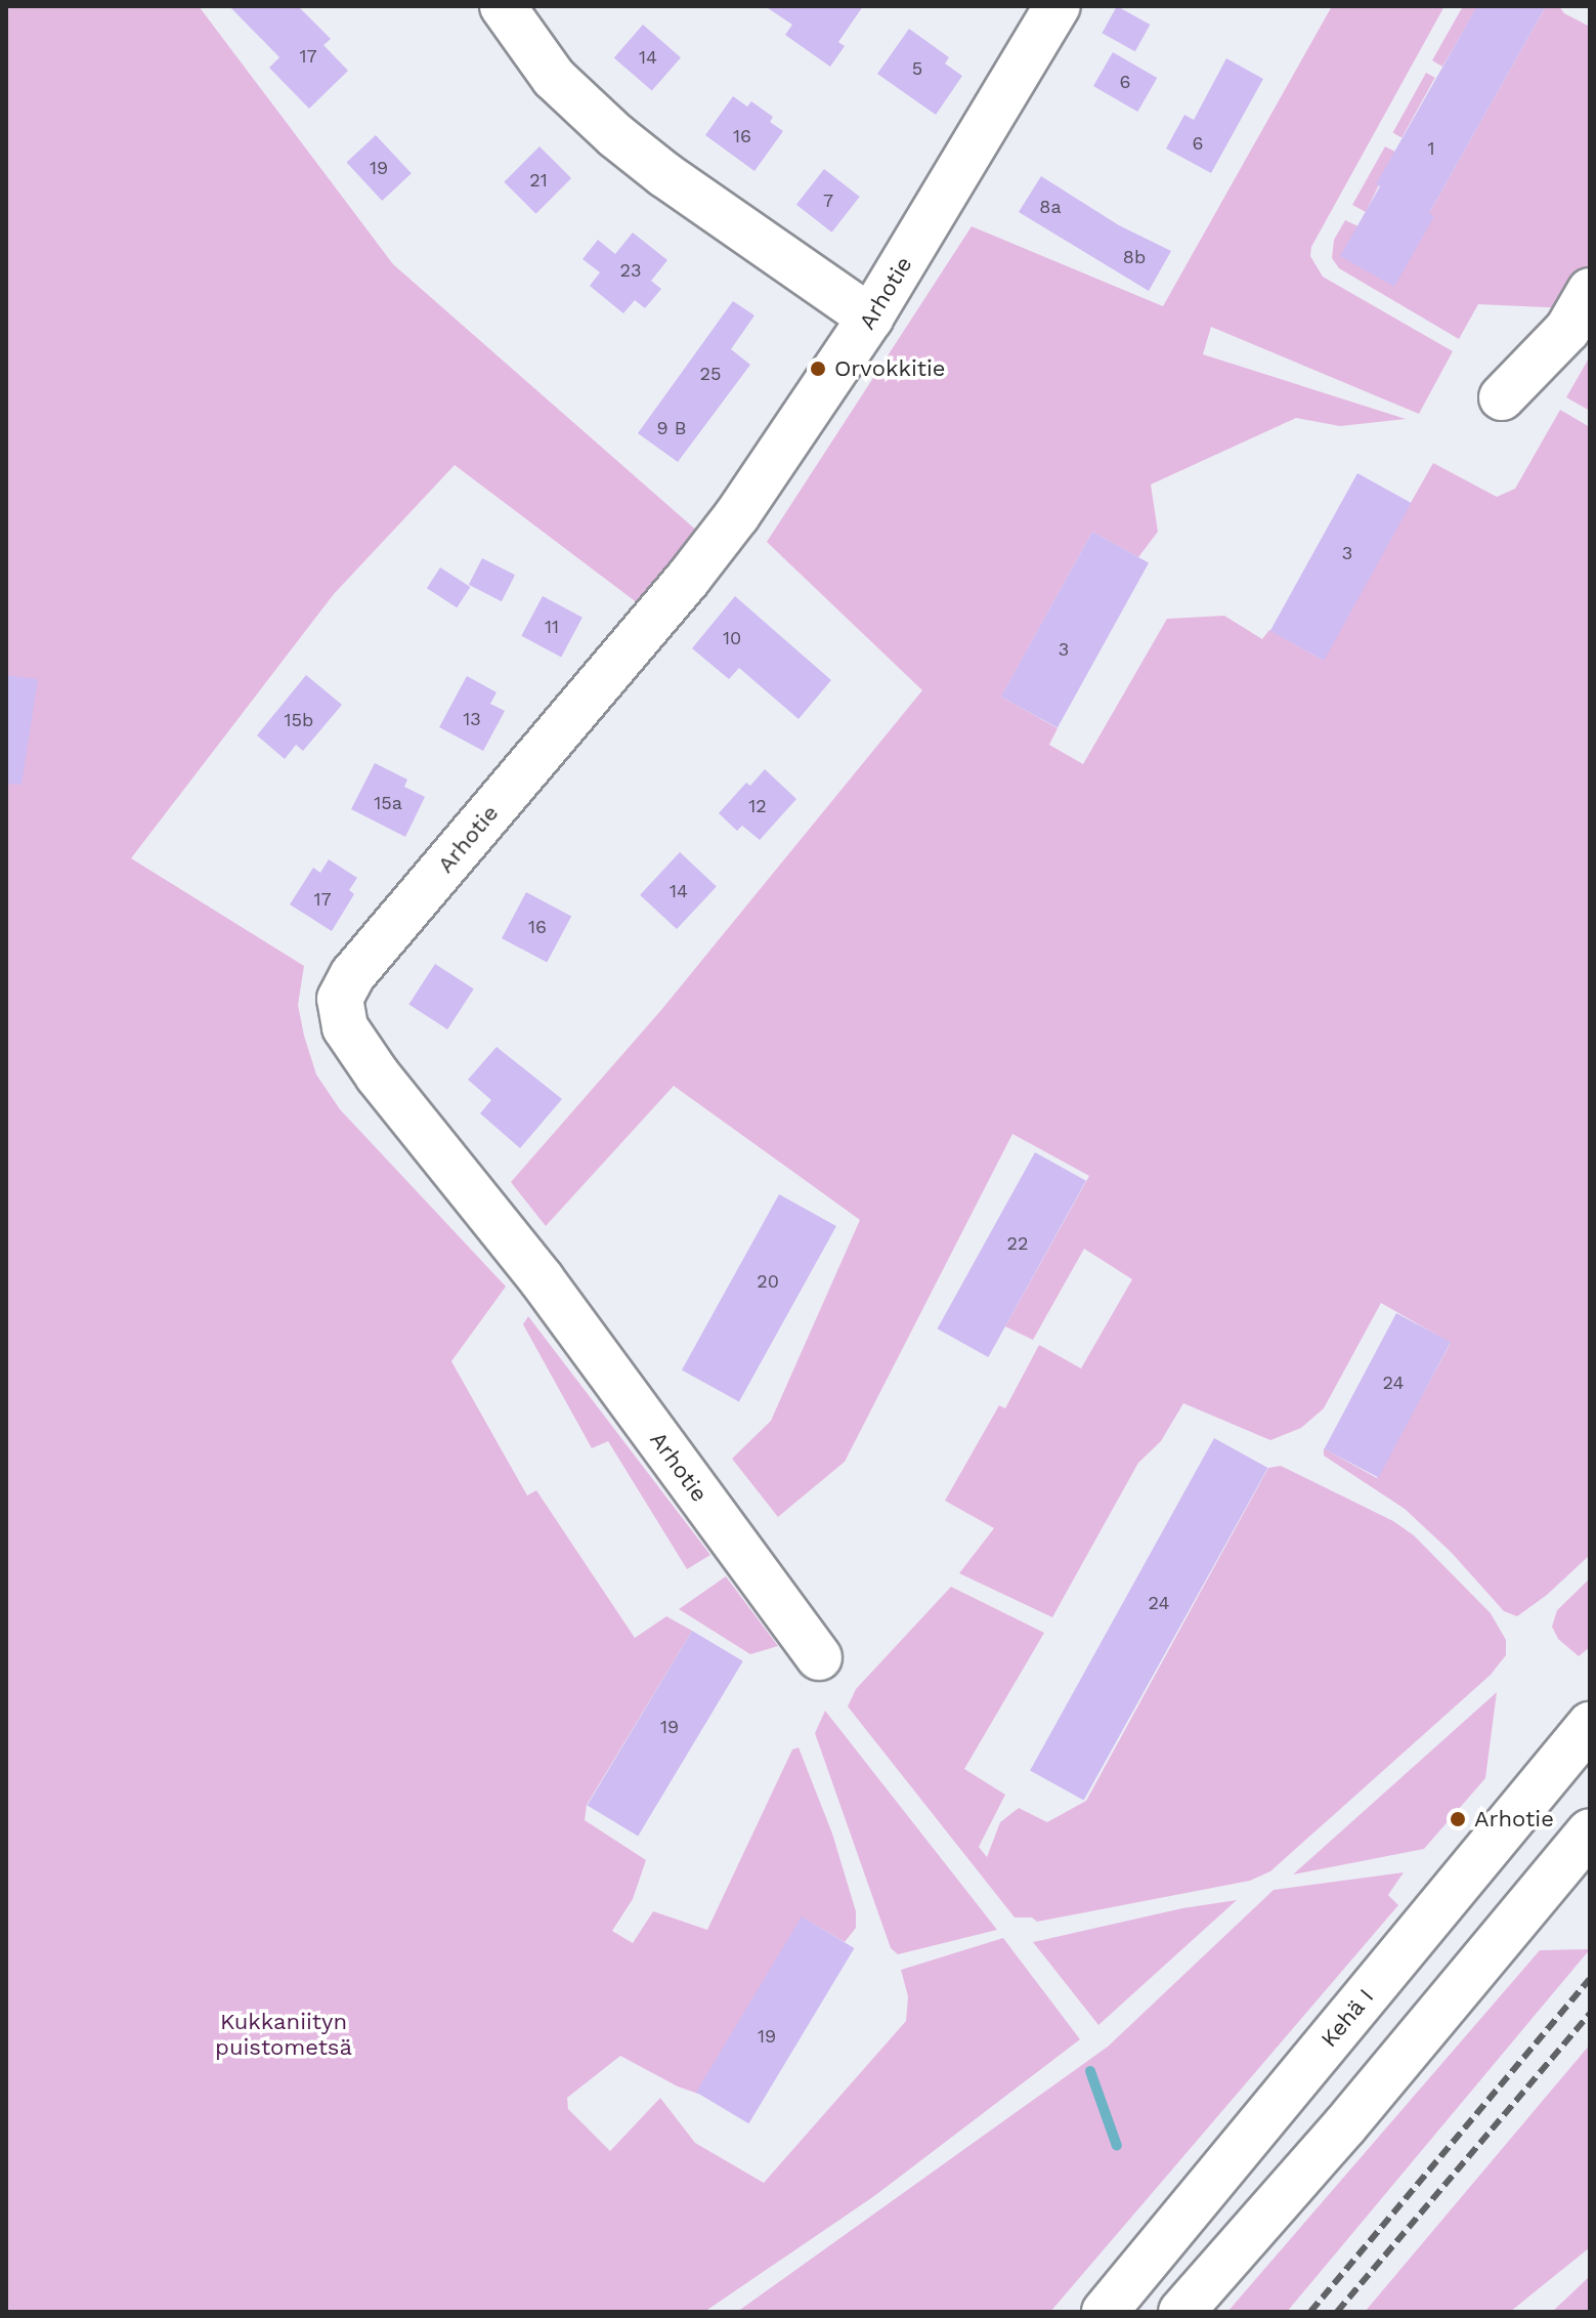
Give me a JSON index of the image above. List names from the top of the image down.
{
  "streets": {
    "main road": ["Arhotie", "Kehä I"]
  },
  "parks": ["Kukkaniityn puistometsä"],
  "places": ["Orvokkitie", "Arhotie"],
  "house_numbers": [
    "17",
    "14",
    "5",
    "6",
    "16",
    "6",
    "1",
    "19",
    "21",
    "7",
    "8a",
    "8b",
    "23",
    "25",
    "9 B",
    "3",
    "11",
    "10",
    "3",
    "13",
    "15b",
    "15a",
    "12",
    "14",
    "17",
    "16",
    "22",
    "20",
    "24",
    "24",
    "19",
    "19"
  ]
}
